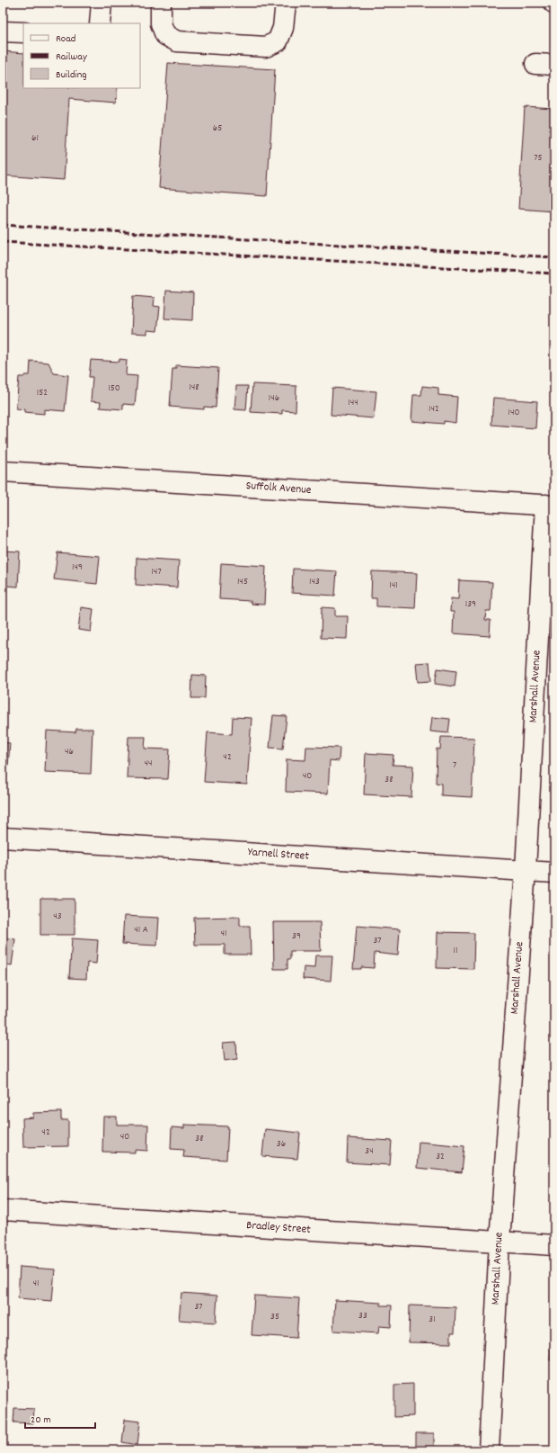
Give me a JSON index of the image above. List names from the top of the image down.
{
  "streets": {
    "street": [
      "Suffolk Avenue",
      "Marshall Avenue",
      "Yarnell Street",
      "Bradley Street"
    ]
  },
  "crossings": [
    ["Suffolk Avenue", "Marshall Avenue"],
    ["Marshall Avenue", "Yarnell Street"],
    ["Marshall Avenue", "Bradley Street"]
  ],
  "house_numbers": [
    "65",
    "61",
    "75",
    "148",
    "150",
    "152",
    "146",
    "144",
    "142",
    "140",
    "149",
    "147",
    "145",
    "143",
    "141",
    "139",
    "46",
    "42",
    "44",
    "7",
    "40",
    "38",
    "43",
    "41 A",
    "41",
    "39",
    "37",
    "11",
    "42",
    "40",
    "38",
    "36",
    "34",
    "32",
    "41",
    "37",
    "33",
    "35",
    "31"
  ],
  "legend": ["Road", "Railway", "Building"],
  "scale_bar": "20 m"
}
